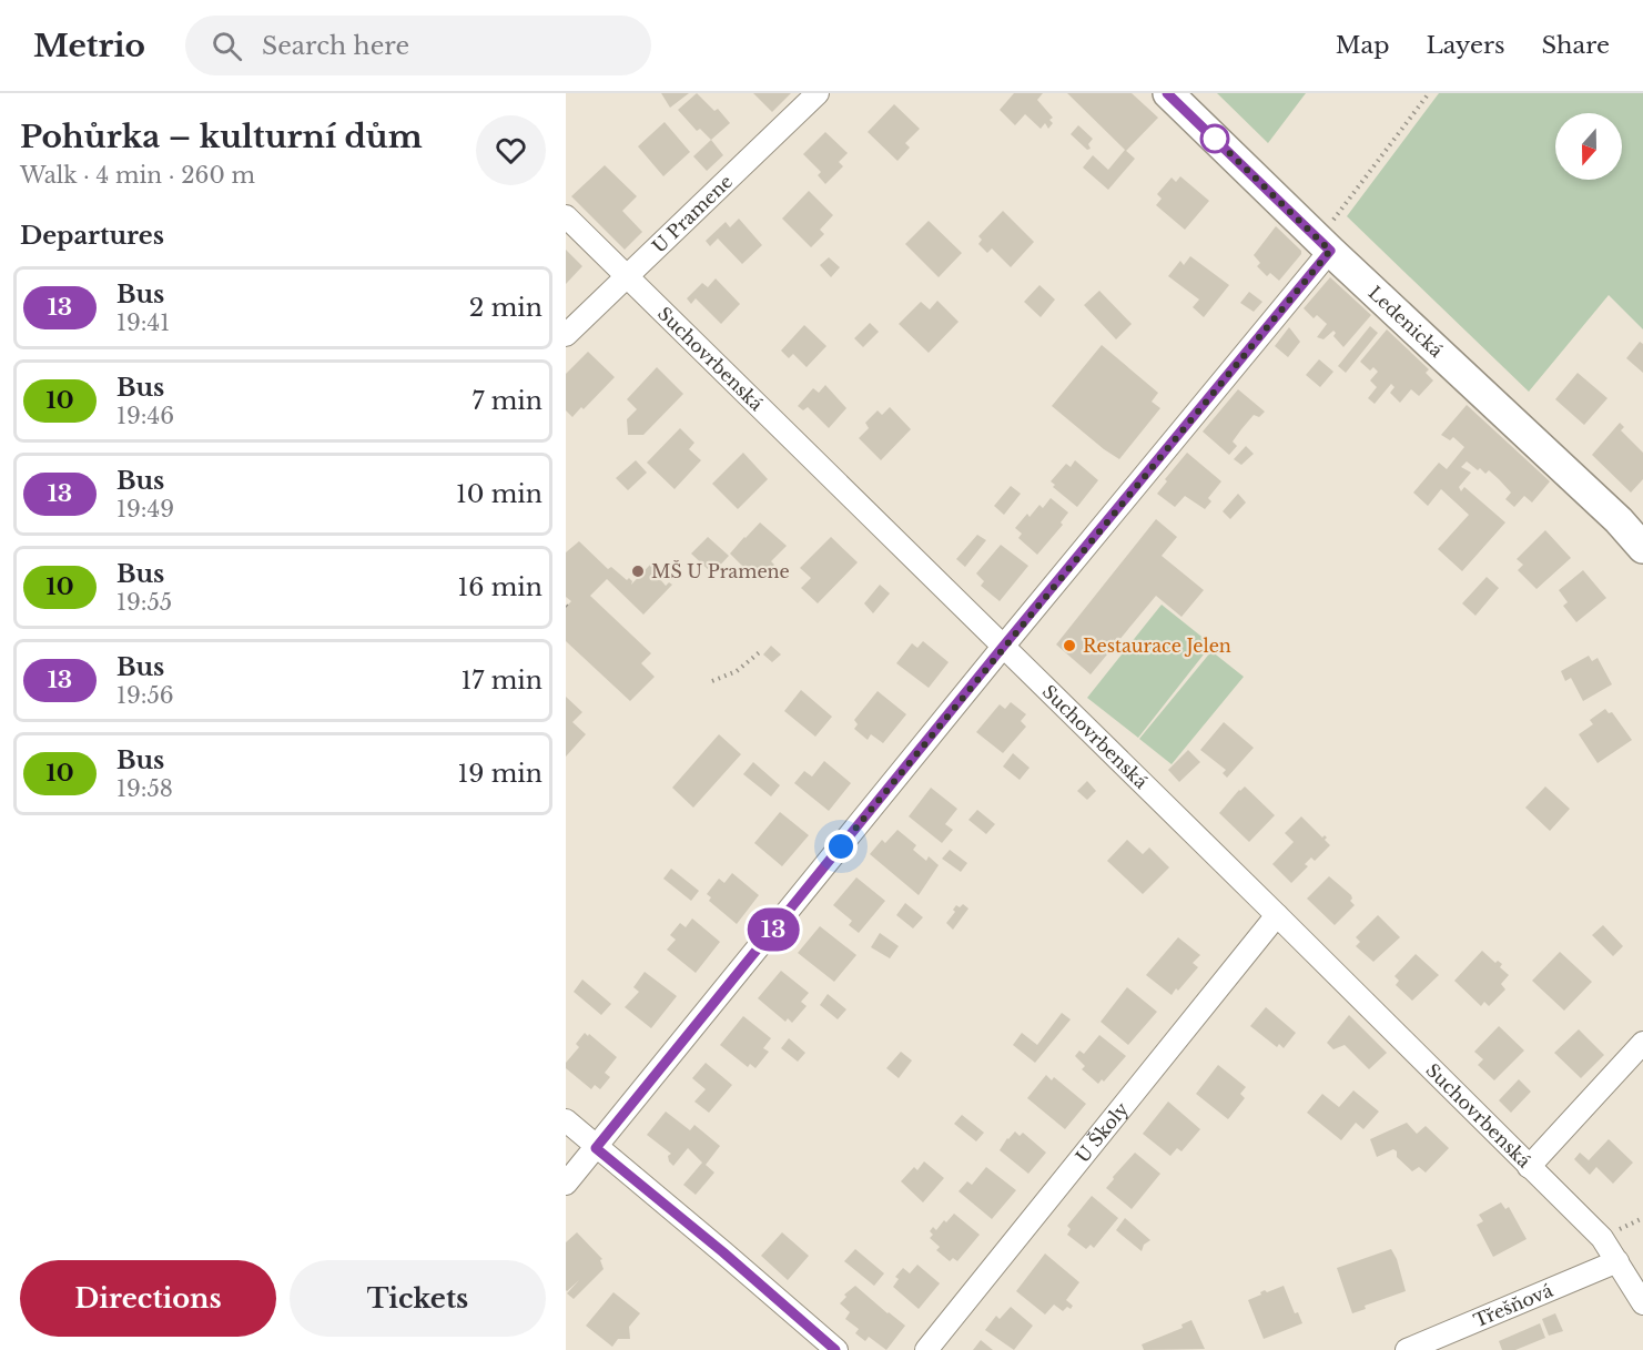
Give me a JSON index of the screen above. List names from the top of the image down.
{
  "streets": {
    "main road": ["Ledenická"],
    "street": [
      "U Pramene",
      "Suchovrbenská",
      "U Školy",
      "Třešňová"
    ]
  },
  "crossings": [
    ["U Pramene", "Suchovrbenská"],
    ["Suchovrbenská", "U Školy"],
    ["Suchovrbenská", "Třešňová"]
  ],
  "places": ["MŠ U Pramene", "Restaurace Jelen"],
  "lines": ["bus line 13"],
  "north": "bottom",
  "page": {
    "header": "Metrio",
    "search": "Search here",
    "nav": ["Map", "Layers", "Share"],
    "heading": [
      ["Pohůrka – kulturní dům", "Walk · 4 min · 260 m"],
      "Departures"
    ],
    "on_map": "13",
    "list": [
      {
        "mark": "13",
        "name": "Bus",
        "note": "19:41",
        "value": "2 min"
      },
      {
        "mark": "10",
        "name": "Bus",
        "note": "19:46",
        "value": "7 min"
      },
      {
        "mark": "13",
        "name": "Bus",
        "note": "19:49",
        "value": "10 min"
      },
      {
        "mark": "10",
        "name": "Bus",
        "note": "19:55",
        "value": "16 min"
      },
      {
        "mark": "13",
        "name": "Bus",
        "note": "19:56",
        "value": "17 min"
      },
      {
        "mark": "10",
        "name": "Bus",
        "note": "19:58",
        "value": "19 min"
      }
    ],
    "buttons": ["Directions", "Tickets"]
  }
}
